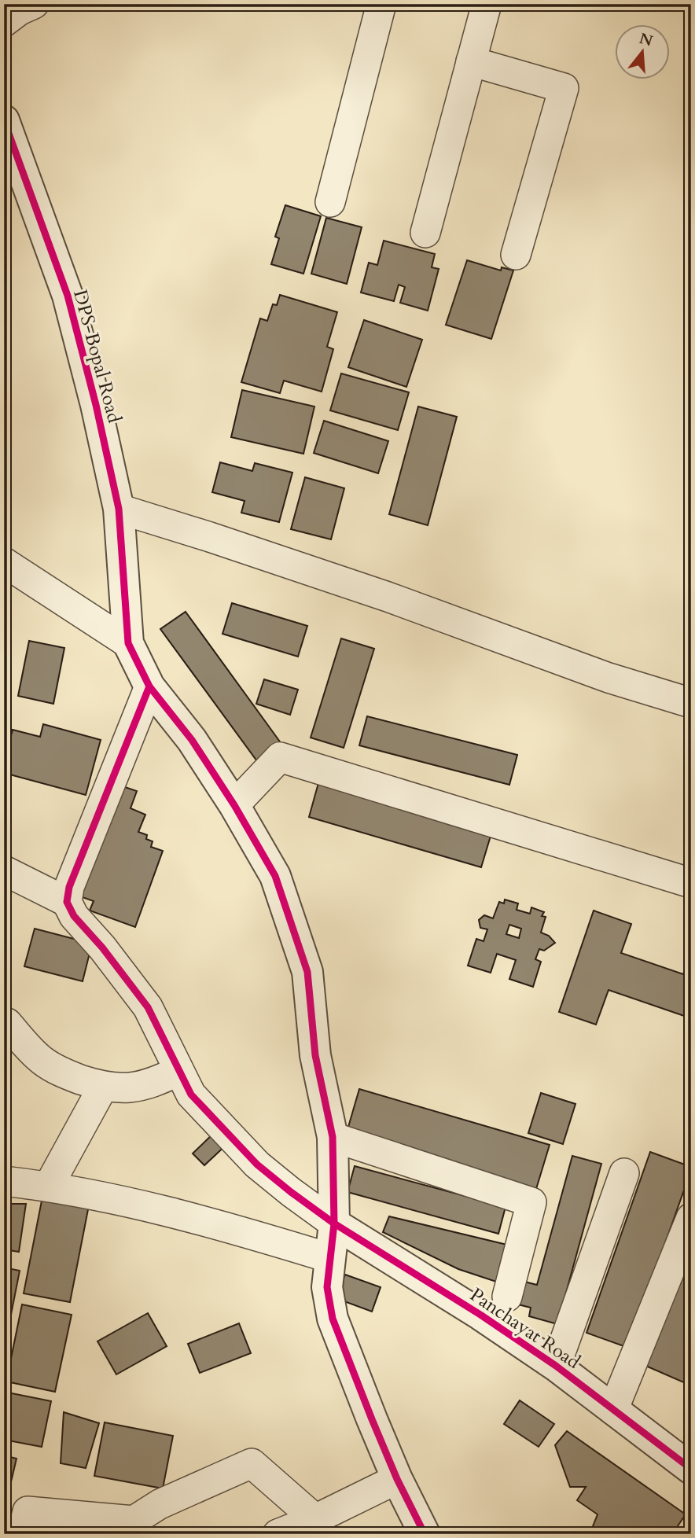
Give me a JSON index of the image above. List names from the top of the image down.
{
  "streets": {
    "street": ["DPS-Bopal Road", "Panchayat Road"]
  },
  "north": "top"
}
